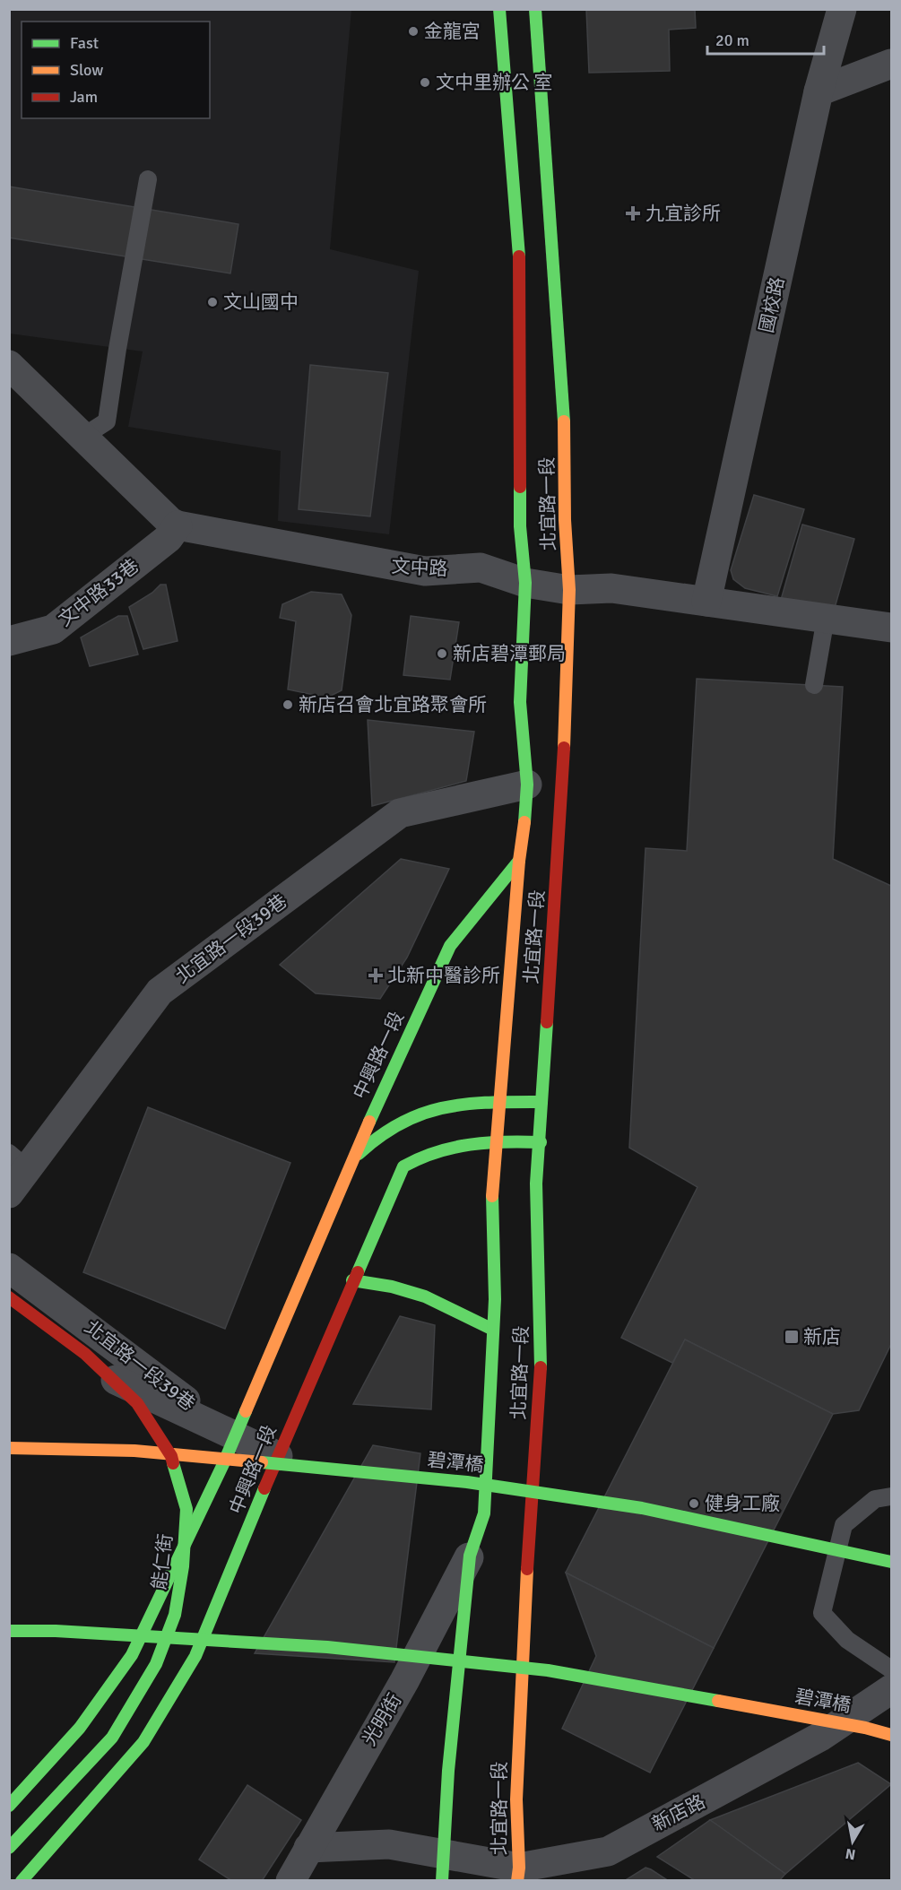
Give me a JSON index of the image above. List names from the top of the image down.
{
  "streets": {
    "main road": [
      "北宜路一段",
      "中興路一段",
      "碧潭橋",
      "能仁街"
    ],
    "street": [
      "國校路",
      "文中路",
      "文中路33巷",
      "北宜路一段39巷",
      "光明街",
      "新店路"
    ]
  },
  "crossings": [
    ["國校路", "文中路"],
    ["北宜路一段", "文中路"],
    ["北宜路一段", "北宜路一段39巷"],
    ["北宜路一段", "中興路一段"],
    ["北宜路一段", "光明街"],
    ["北宜路一段", "新店路"],
    ["文中路", "文中路33巷"],
    ["北宜路一段39巷", "中興路一段"],
    ["光明街", "新店路"]
  ],
  "places": {
    "other": [
      "金龍宮",
      "文中里辦公 室",
      "文山國中",
      "新店碧潭郵局",
      "新店召會北宜路聚會所",
      "健身工廠"
    ],
    "health": ["九宜診所", "北新中醫診所"],
    "transit": ["新店"]
  },
  "legend": ["Fast", "Slow", "Jam"],
  "scale_bar": "20 m",
  "north": "bottom"
}
